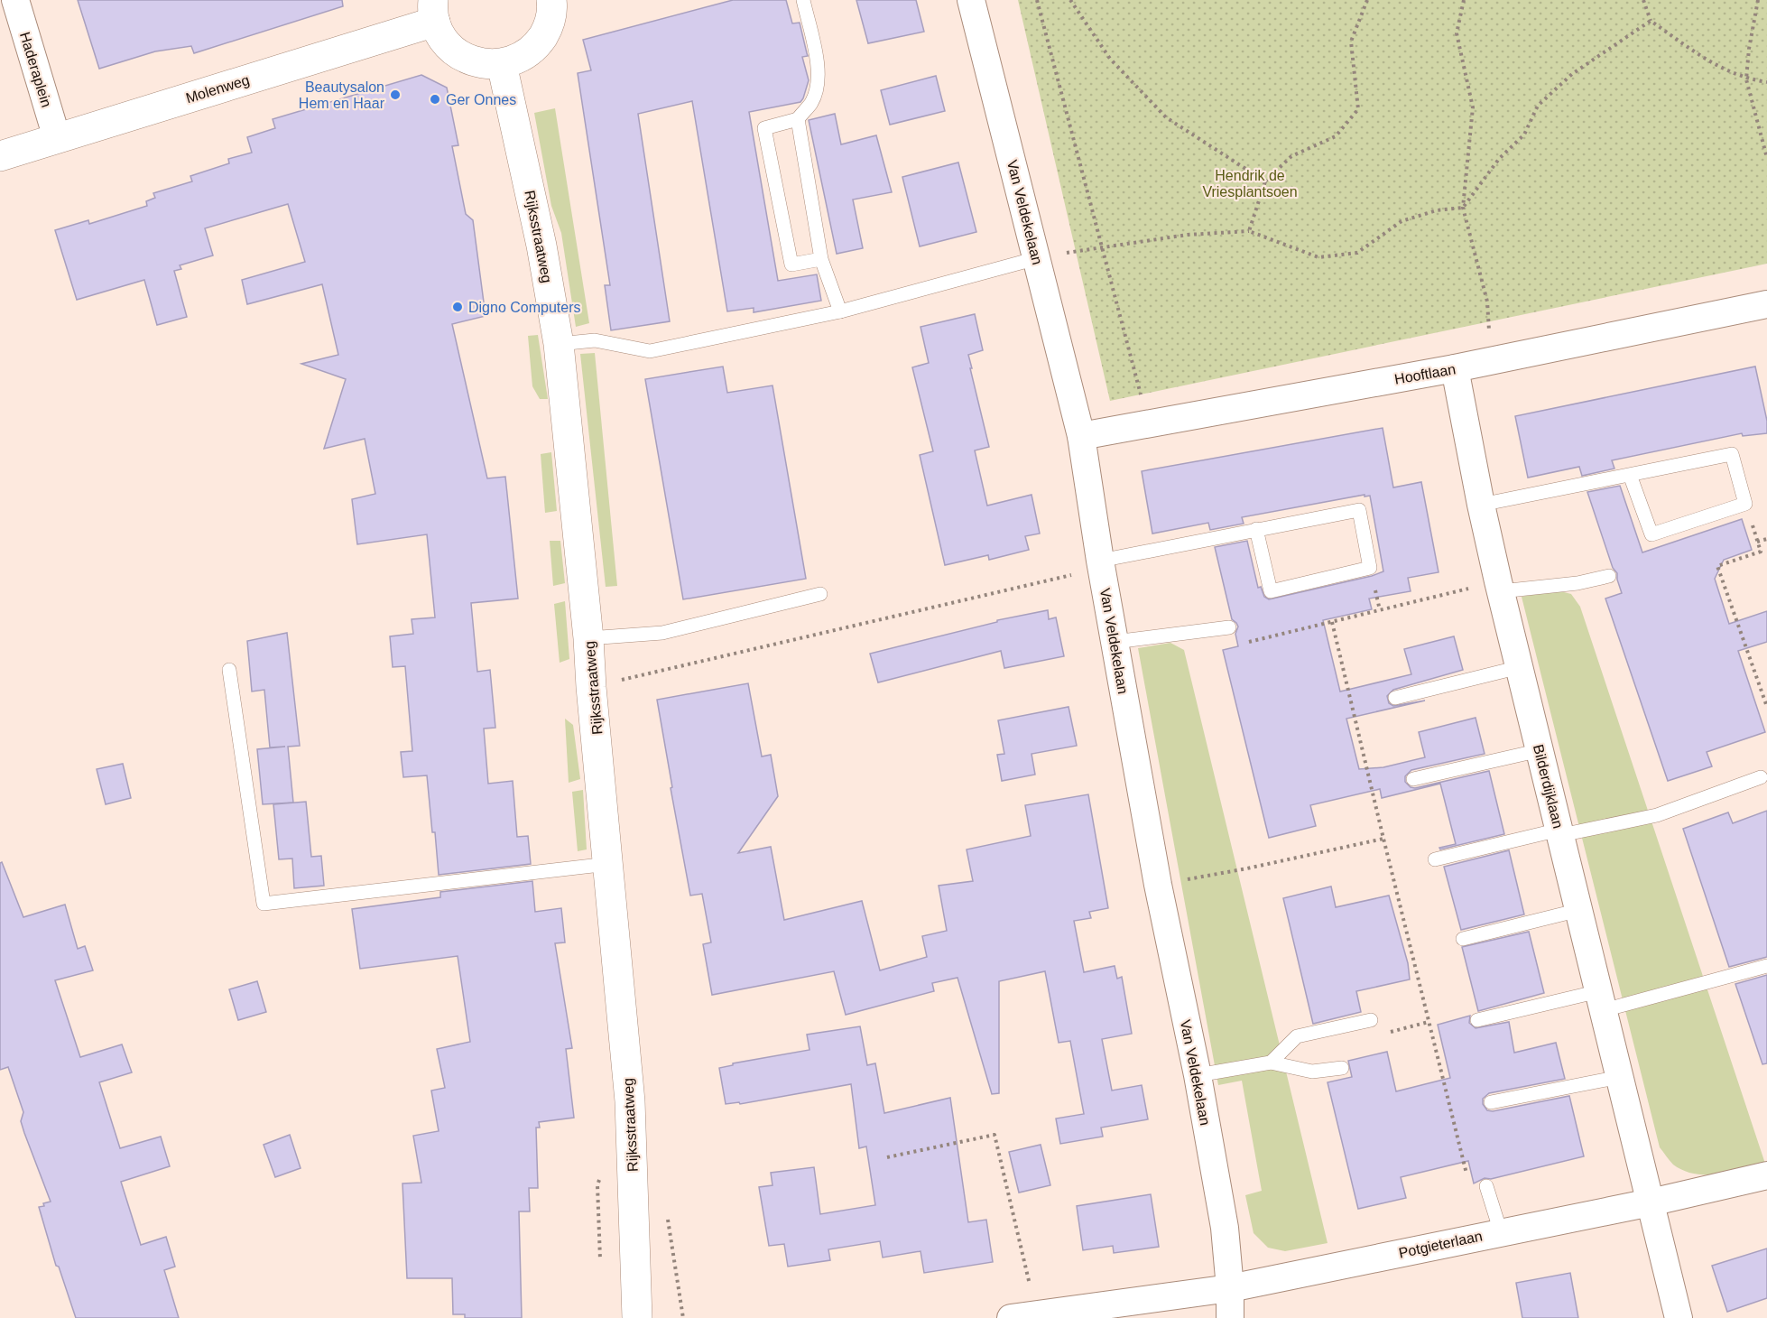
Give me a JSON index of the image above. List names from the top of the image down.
{
  "streets": {
    "main road": ["Molenweg", "Rijksstraatweg"],
    "street": [
      "Haderaplein",
      "Van Veldekelaan",
      "Hooftlaan",
      "Bilderdijklaan",
      "Potgieterlaan"
    ]
  },
  "crossings": [
    ["Haderaplein", "Molenweg"],
    ["Van Veldekelaan", "Hooftlaan"],
    ["Van Veldekelaan", "Potgieterlaan"],
    ["Hooftlaan", "Bilderdijklaan"],
    ["Bilderdijklaan", "Potgieterlaan"]
  ],
  "parks": ["Hendrik de Vriesplantsoen"],
  "places": ["Beautysalon Hem en Haar", "Ger Onnes", "Digno Computers"]
}
